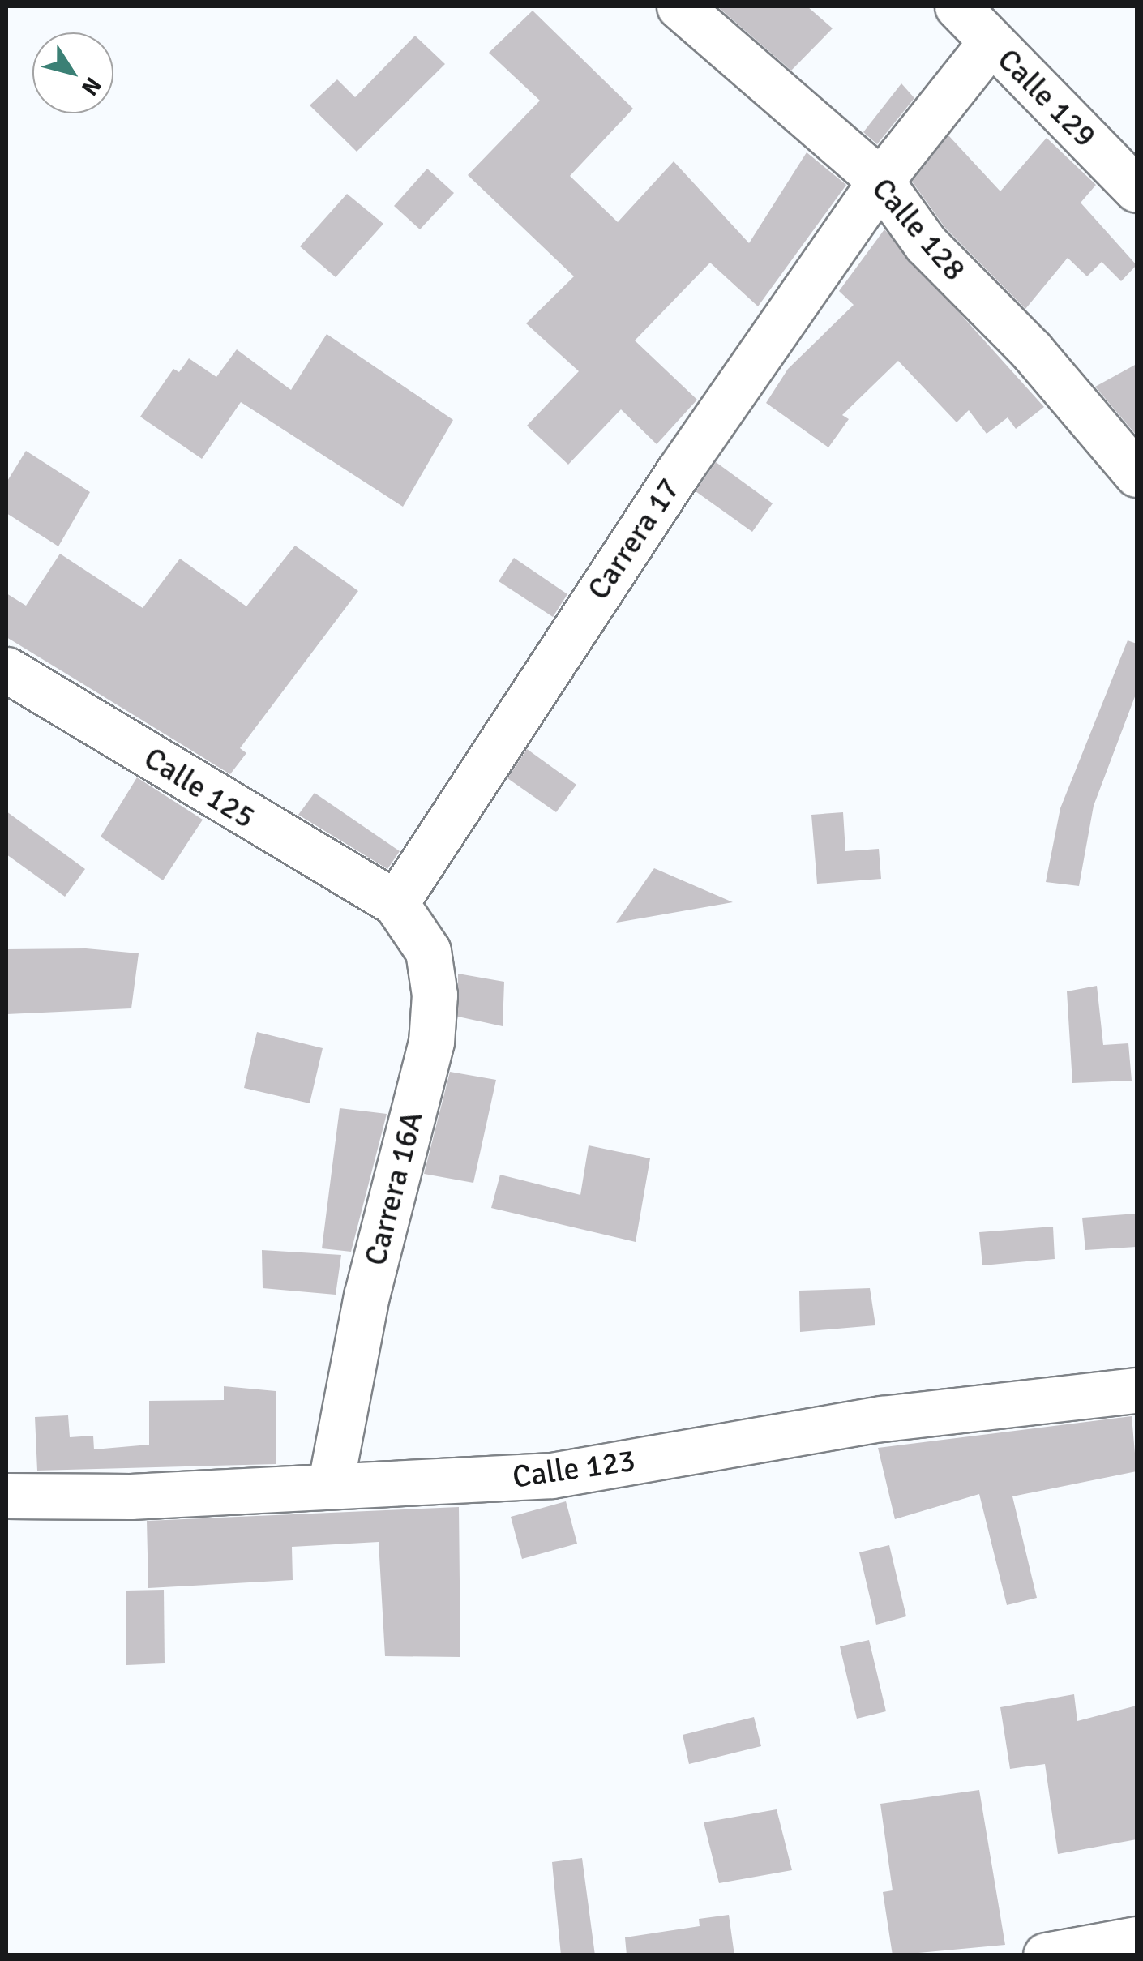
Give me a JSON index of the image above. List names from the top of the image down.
{
  "streets": {
    "street": [
      "Calle 129",
      "Calle 128",
      "Carrera 17",
      "Calle 125",
      "Carrera 16A",
      "Calle 123"
    ]
  },
  "crossings": [
    ["Calle 129", "Carrera 17"],
    ["Calle 128", "Carrera 17"],
    ["Carrera 17", "Calle 125"],
    ["Carrera 17", "Carrera 16A"],
    ["Calle 125", "Carrera 16A"],
    ["Carrera 16A", "Calle 123"]
  ],
  "north": "bottom right"
}
